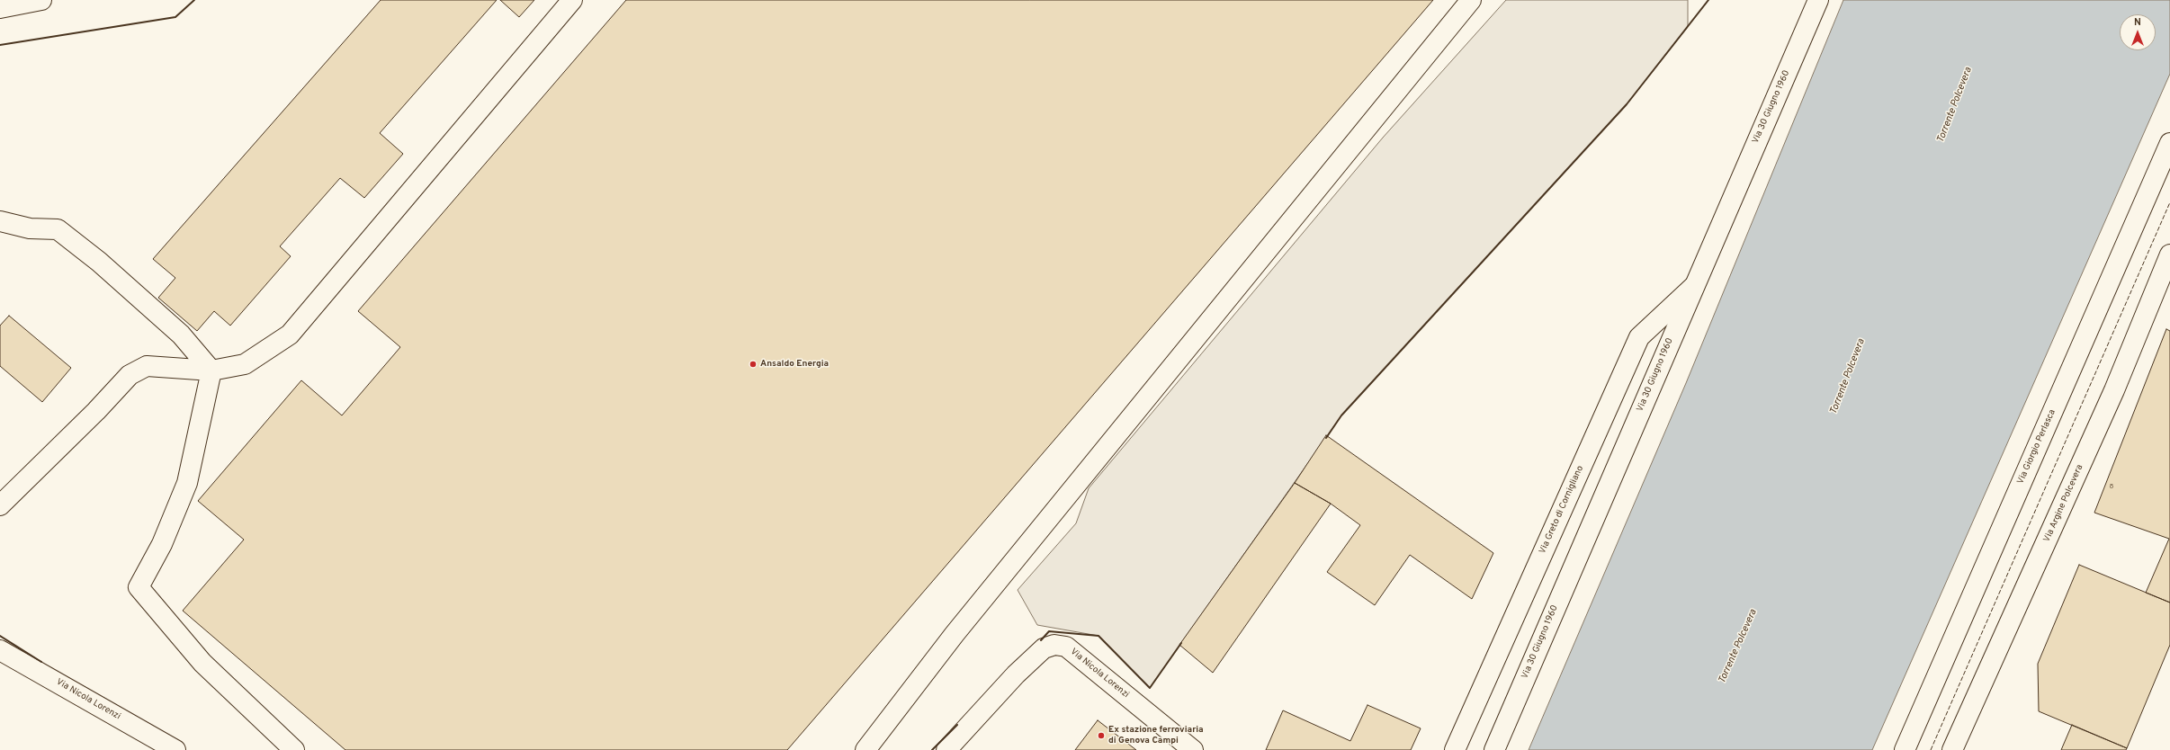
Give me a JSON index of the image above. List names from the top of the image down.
{
  "streets": {
    "main road": [
      "Via 30 Giugno 1960",
      "Via Giorgio Perlasca",
      "Via Argine Polcevera",
      "Via Greto di Cornigliano",
      "Via Nicola Lorenzi"
    ]
  },
  "crossings": [
    ["Via 30 Giugno 1960", "Via Greto di Cornigliano"]
  ],
  "water": ["Torrente Polcevera"],
  "places": ["Ansaldo Energia", "Ex stazione ferroviaria di Genova Campi"],
  "house_numbers": ["8"],
  "north": "top"
}
